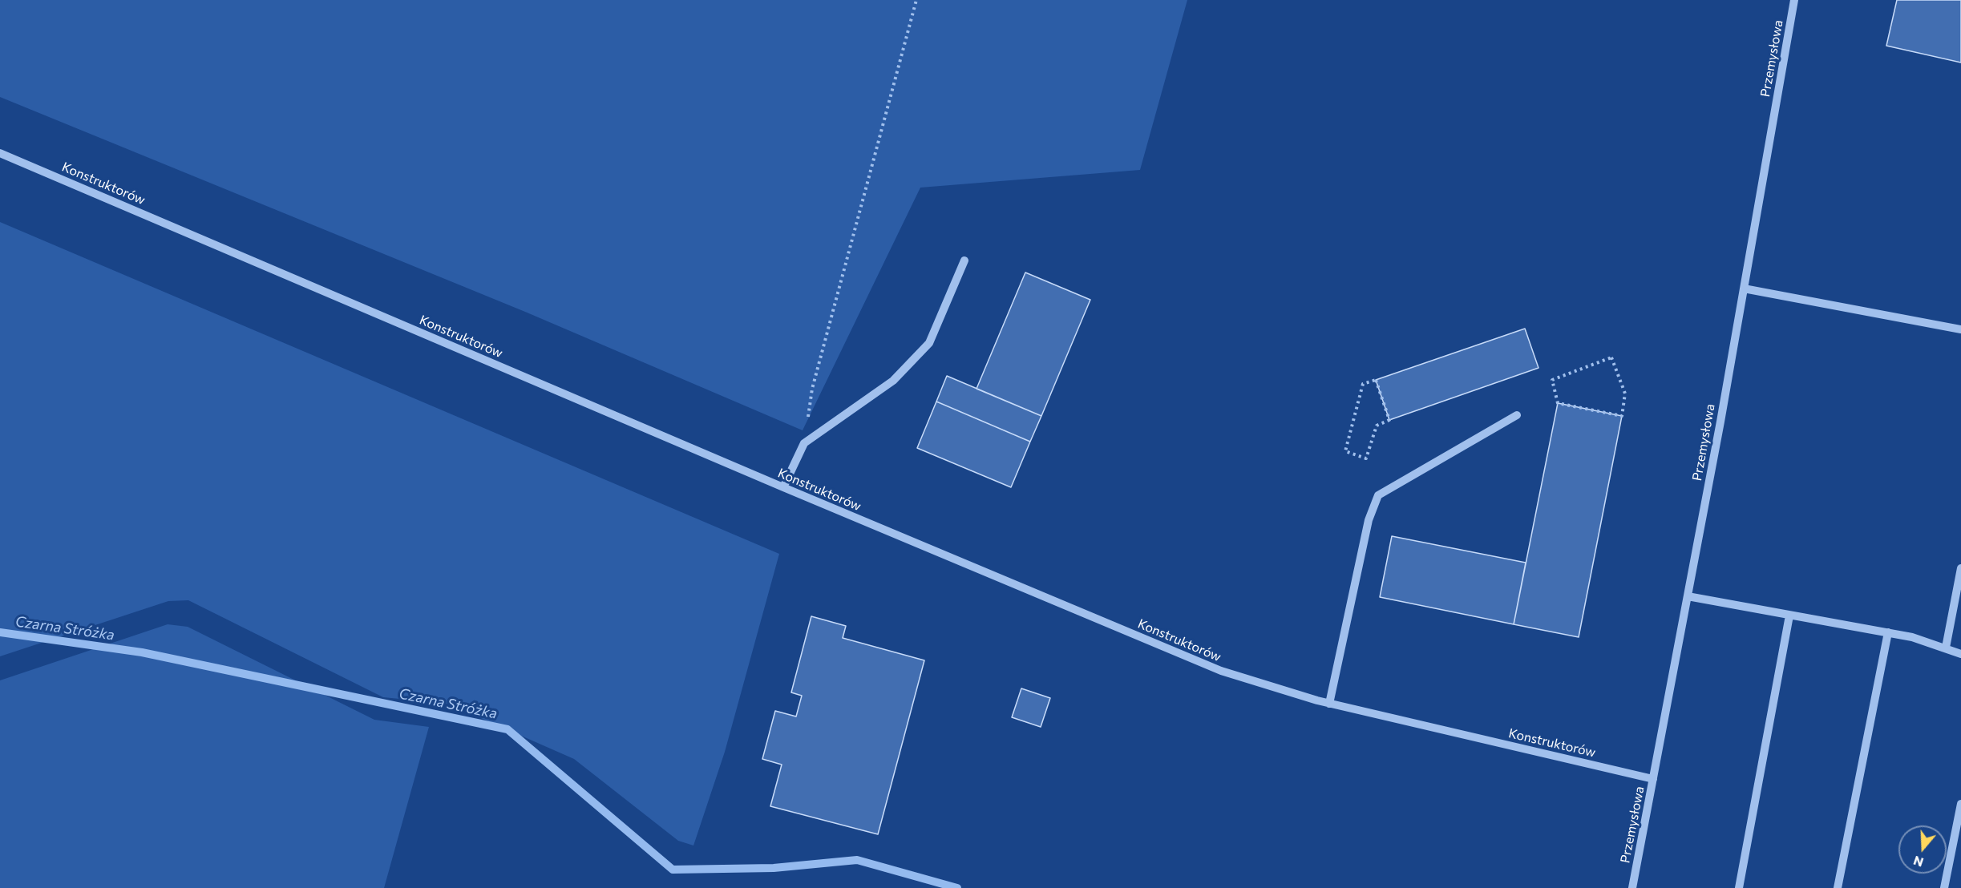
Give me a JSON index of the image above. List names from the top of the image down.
{
  "streets": {
    "street": ["Przemysłowa", "Konstruktorów"]
  },
  "crossings": [
    ["Przemysłowa", "Konstruktorów"]
  ],
  "water": ["Czarna Stróżka"],
  "north": "bottom"
}
